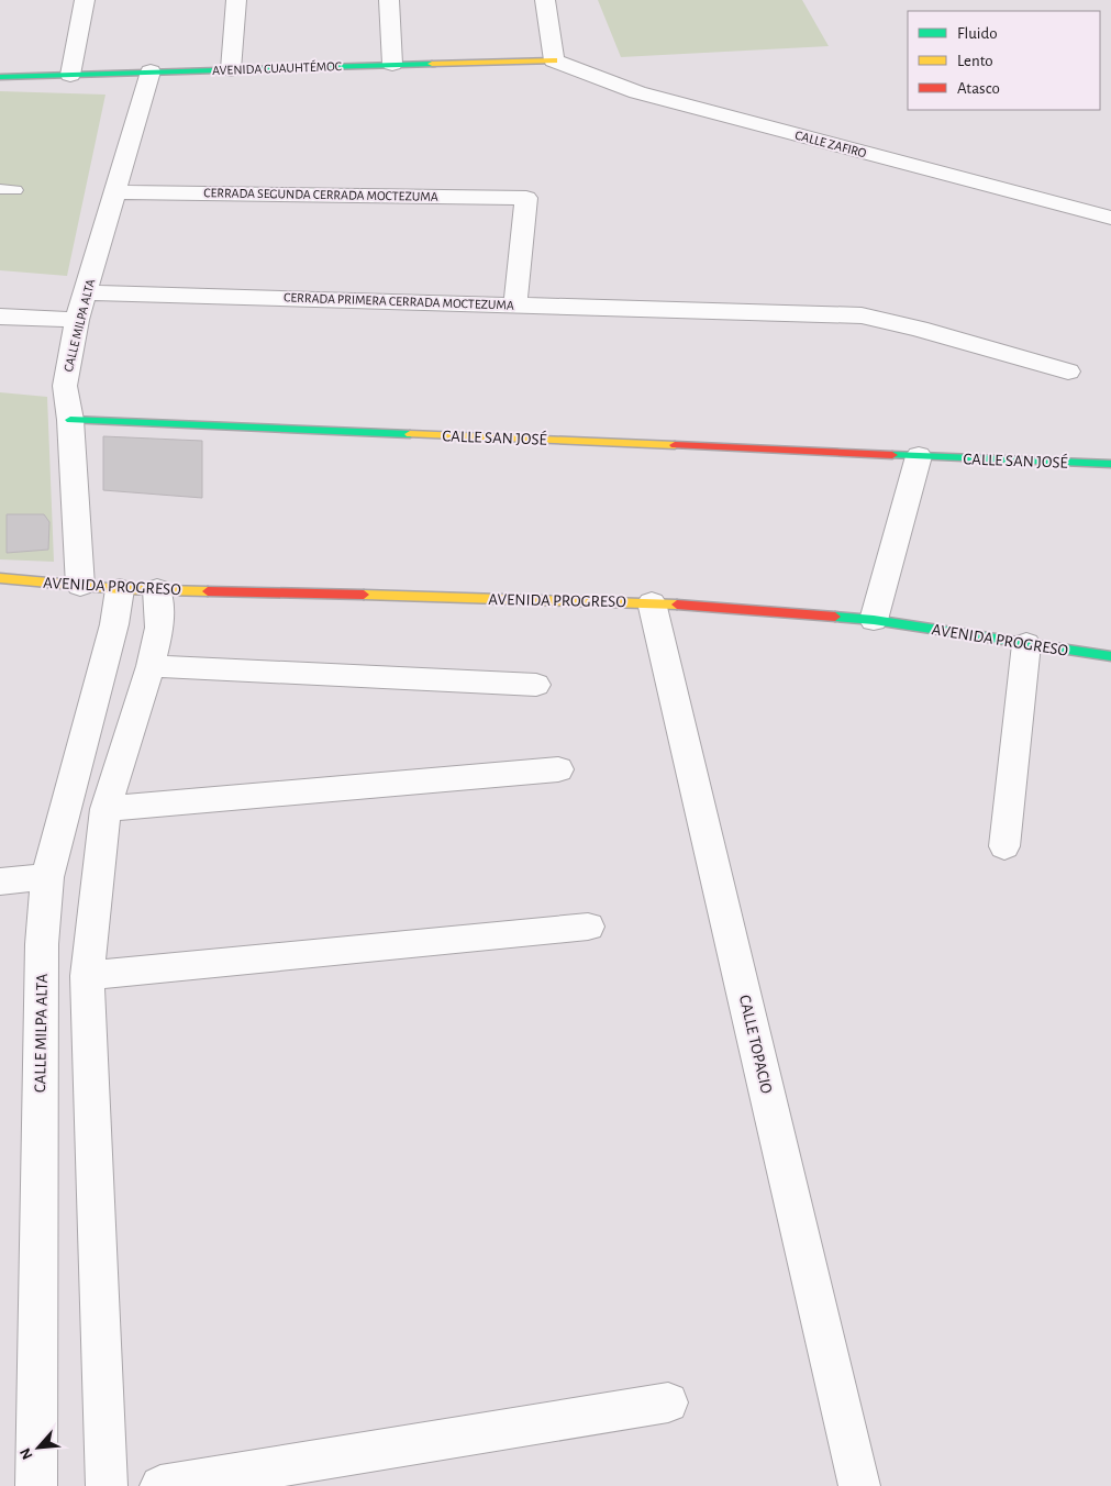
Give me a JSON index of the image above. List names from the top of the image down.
{
  "streets": {
    "street": [
      "AVENIDA CUAUHTÉMOC",
      "CALLE ZAFIRO",
      "CERRADA SEGUNDA CERRADA MOCTEZUMA",
      "CERRADA PRIMERA CERRADA MOCTEZUMA",
      "CALLE MILPA ALTA",
      "CALLE SAN JOSÉ",
      "AVENIDA PROGRESO",
      "CALLE TOPACIO"
    ]
  },
  "crossings": [
    ["AVENIDA CUAUHTÉMOC", "CALLE ZAFIRO"],
    ["AVENIDA CUAUHTÉMOC", "CALLE MILPA ALTA"],
    ["CERRADA SEGUNDA CERRADA MOCTEZUMA", "CERRADA PRIMERA CERRADA MOCTEZUMA"],
    ["CERRADA SEGUNDA CERRADA MOCTEZUMA", "CALLE MILPA ALTA"],
    ["CERRADA PRIMERA CERRADA MOCTEZUMA", "CALLE MILPA ALTA"],
    ["CALLE MILPA ALTA", "CALLE SAN JOSÉ"],
    ["CALLE MILPA ALTA", "AVENIDA PROGRESO"],
    ["AVENIDA PROGRESO", "CALLE TOPACIO"]
  ],
  "legend": ["Fluido", "Lento", "Atasco"],
  "north": "bottom left"
}
